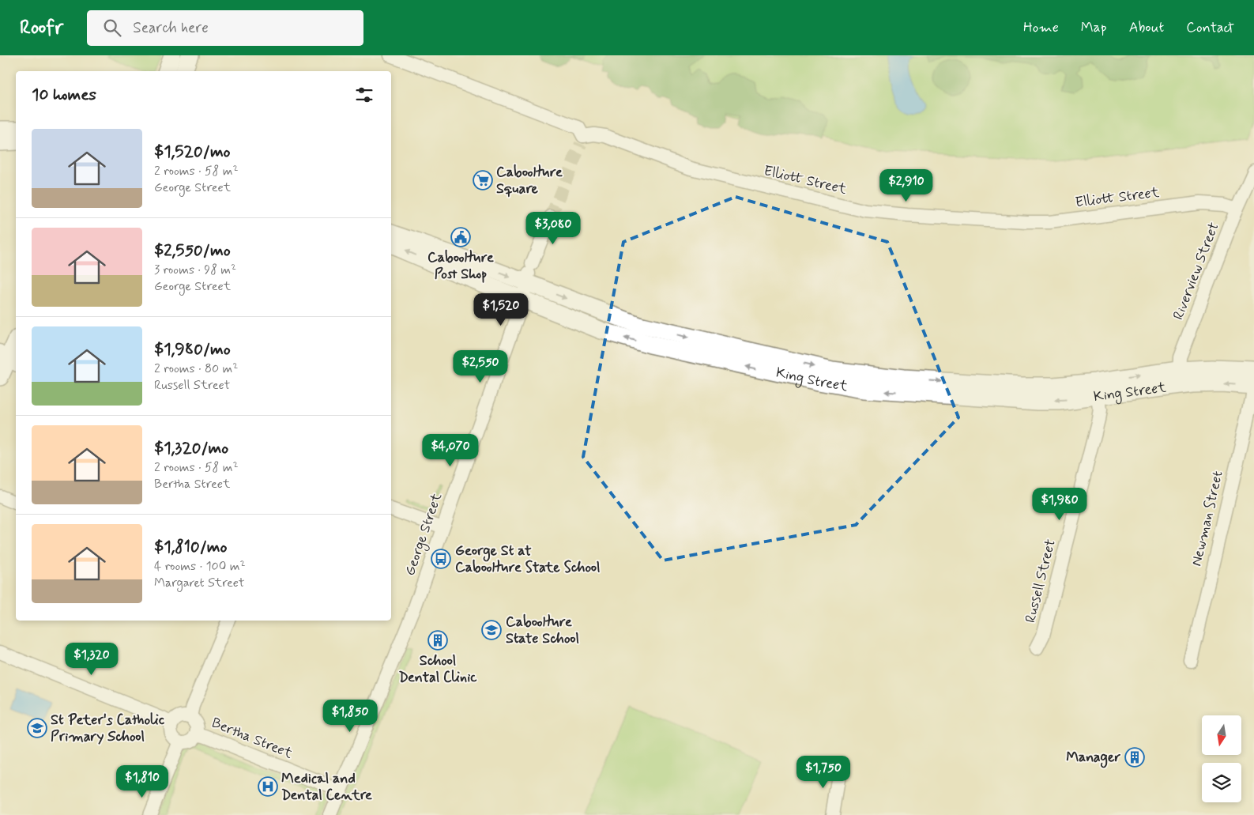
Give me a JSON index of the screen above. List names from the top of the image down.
{
  "streets": {
    "main road": ["King Street"],
    "street": [
      "Elliott Street",
      "Riverview Street",
      "Newman Street",
      "George Street",
      "Russell Street",
      "Bertha Street"
    ]
  },
  "crossings": [
    ["Elliott Street", "Riverview Street"],
    ["Riverview Street", "King Street"],
    ["King Street", "Newman Street"],
    ["King Street", "George Street"],
    ["King Street", "Russell Street"],
    ["George Street", "Bertha Street"]
  ],
  "places": {
    "supermarket": ["Caboolture Square"],
    "public building": ["Caboolture Post Shop"],
    "bus stop": ["George St at Caboolture State School"],
    "school or university": ["Caboolture State School", "St Peter's Catholic Primary School"],
    "building": ["School Dental Clinic", "Manager"],
    "hospital": ["Medical and Dental Centre"]
  },
  "north": "bottom",
  "page": {
    "header": "Roofr",
    "search": "Search here",
    "nav": [
      "Home",
      "Map",
      "About",
      "Contact"
    ],
    "heading": "10 homes",
    "list": [
      {
        "name": "$1,520/mo",
        "note": "2 rooms · 58 m² · George Street"
      },
      {
        "name": "$2,550/mo",
        "note": "3 rooms · 98 m² · George Street"
      },
      {
        "name": "$1,980/mo",
        "note": "2 rooms · 80 m² · Russell Street"
      },
      {
        "name": "$1,320/mo",
        "note": "2 rooms · 58 m² · Bertha Street"
      },
      {
        "name": "$1,810/mo",
        "note": "4 rooms · 100 m² · Margaret Street"
      }
    ],
    "price": [
      "$2,910",
      "$3,080",
      "$1,520",
      "$2,550",
      "$4,070",
      "$1,980",
      "$1,320",
      "$1,850",
      "$1,750",
      "$1,810"
    ]
  }
}
